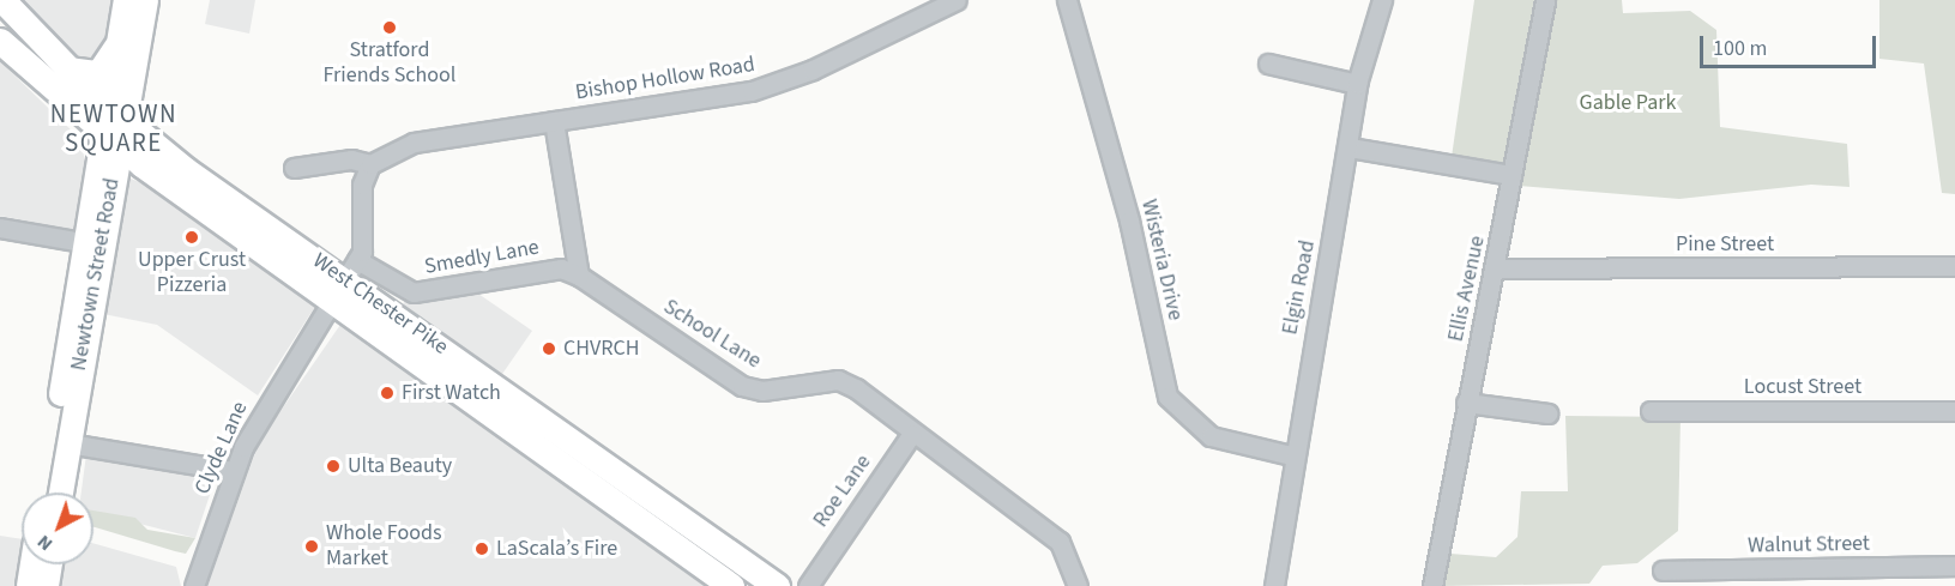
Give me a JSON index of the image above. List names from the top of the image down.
{
  "streets": {
    "highway": ["West Chester Pike"],
    "main road": ["Newtown Street Road"],
    "street": [
      "Bishop Hollow Road",
      "Pine Street",
      "Smedly Lane",
      "Wisteria Drive",
      "Elgin Road",
      "Ellis Avenue",
      "School Lane",
      "Locust Street",
      "Clyde Lane",
      "Roe Lane",
      "Walnut Street"
    ]
  },
  "crossings": [
    ["Pine Street", "Ellis Avenue"],
    ["Smedly Lane", "West Chester Pike"],
    ["Smedly Lane", "School Lane"],
    ["Smedly Lane", "Clyde Lane"],
    ["Wisteria Drive", "Elgin Road"],
    ["Newtown Street Road", "West Chester Pike"],
    ["West Chester Pike", "Clyde Lane"],
    ["West Chester Pike", "Roe Lane"],
    ["School Lane", "Roe Lane"]
  ],
  "districts": ["NEWTOWN SQUARE"],
  "parks": ["Gable Park"],
  "places": [
    "Stratford Friends School",
    "Upper Crust Pizzeria",
    "CHVRCH",
    "First Watch",
    "Ulta Beauty",
    "Whole Foods Market",
    "LaScala’s Fire"
  ],
  "scale_bar": "100 m",
  "north": "bottom left"
}
